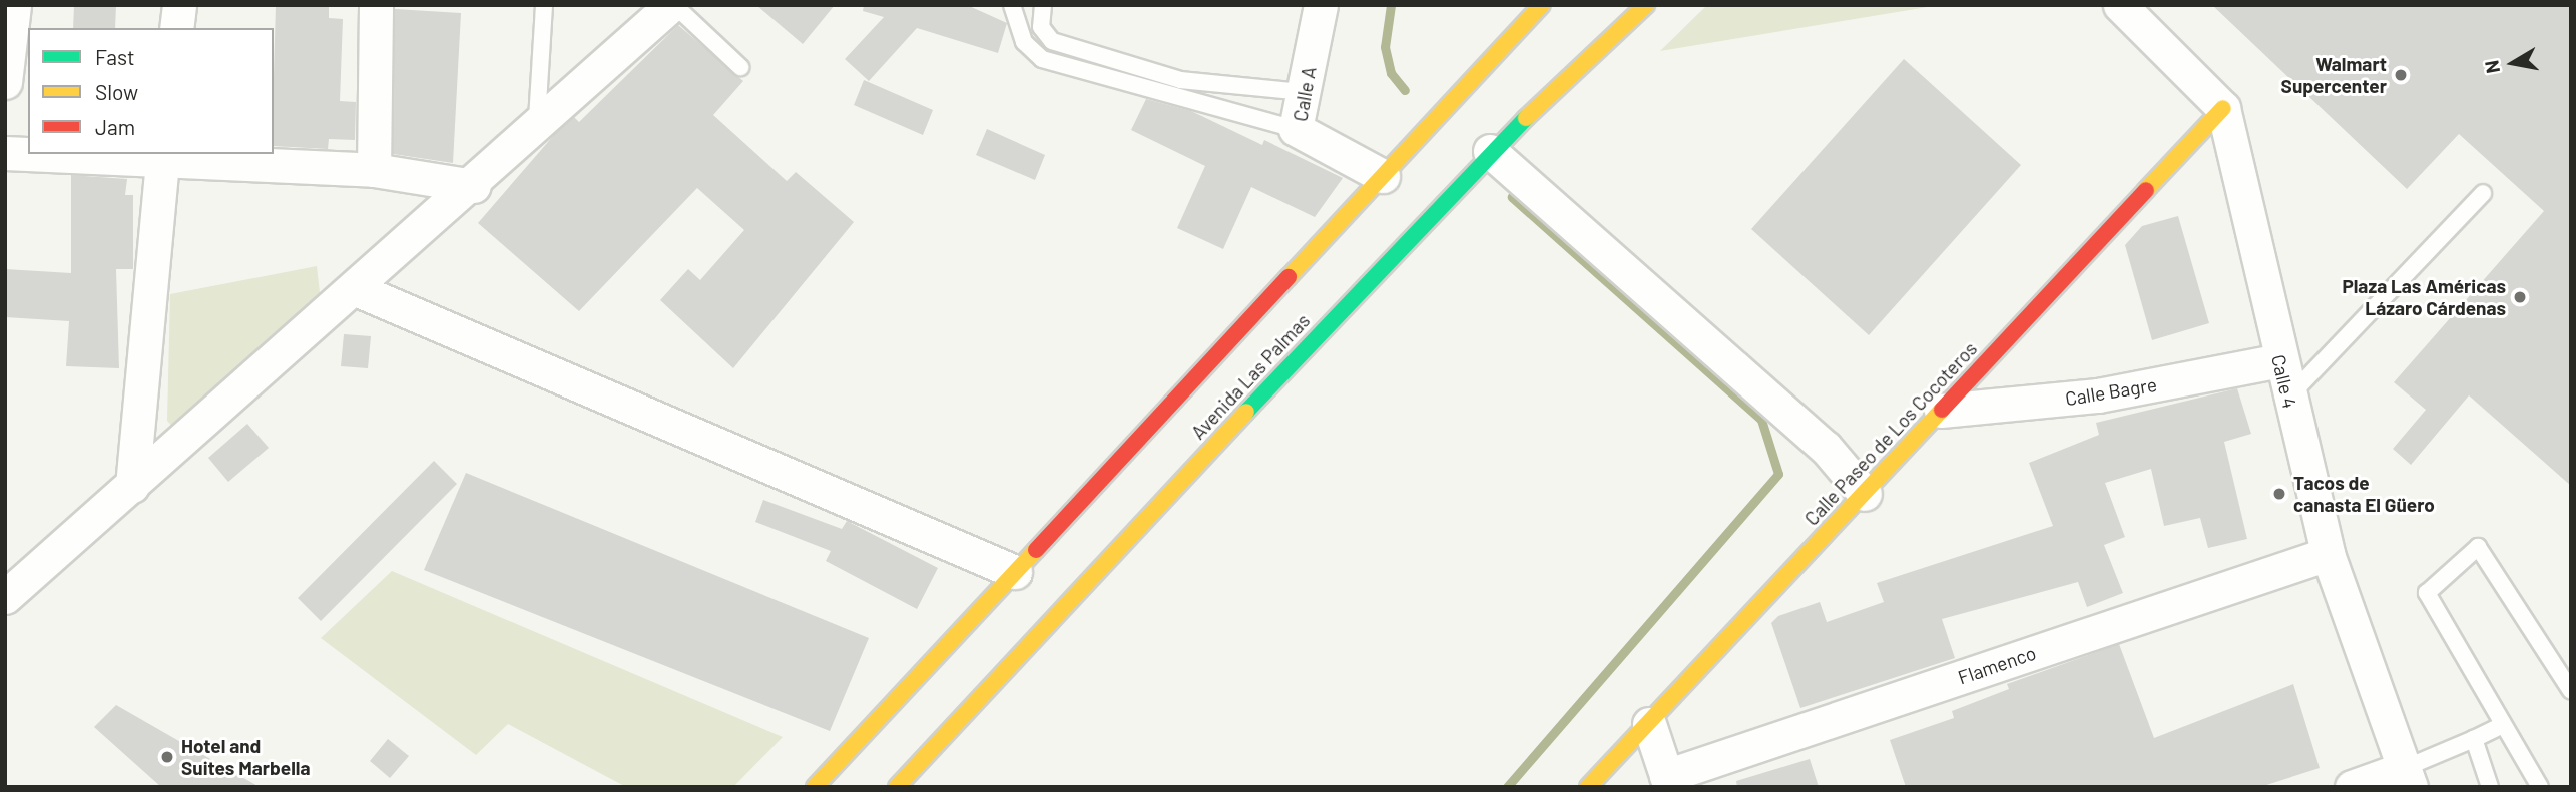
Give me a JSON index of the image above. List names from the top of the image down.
{
  "streets": {
    "main road": ["Avenida Las Palmas", "Calle Paseo de Los Cocoteros"],
    "street": [
      "Calle A",
      "Calle 4",
      "Calle Bagre",
      "Flamenco"
    ]
  },
  "crossings": [
    ["Calle A", "Avenida Las Palmas"],
    ["Calle 4", "Calle Bagre"],
    ["Calle 4", "Calle Paseo de Los Cocoteros"],
    ["Calle 4", "Flamenco"],
    ["Calle Bagre", "Calle Paseo de Los Cocoteros"]
  ],
  "places": [
    "Walmart Supercenter",
    "Plaza Las Américas Lázaro Cárdenas",
    "Tacos de canasta El Güero",
    "Hotel and Suites Marbella"
  ],
  "legend": ["Fast", "Slow", "Jam"],
  "north": "left"
}
